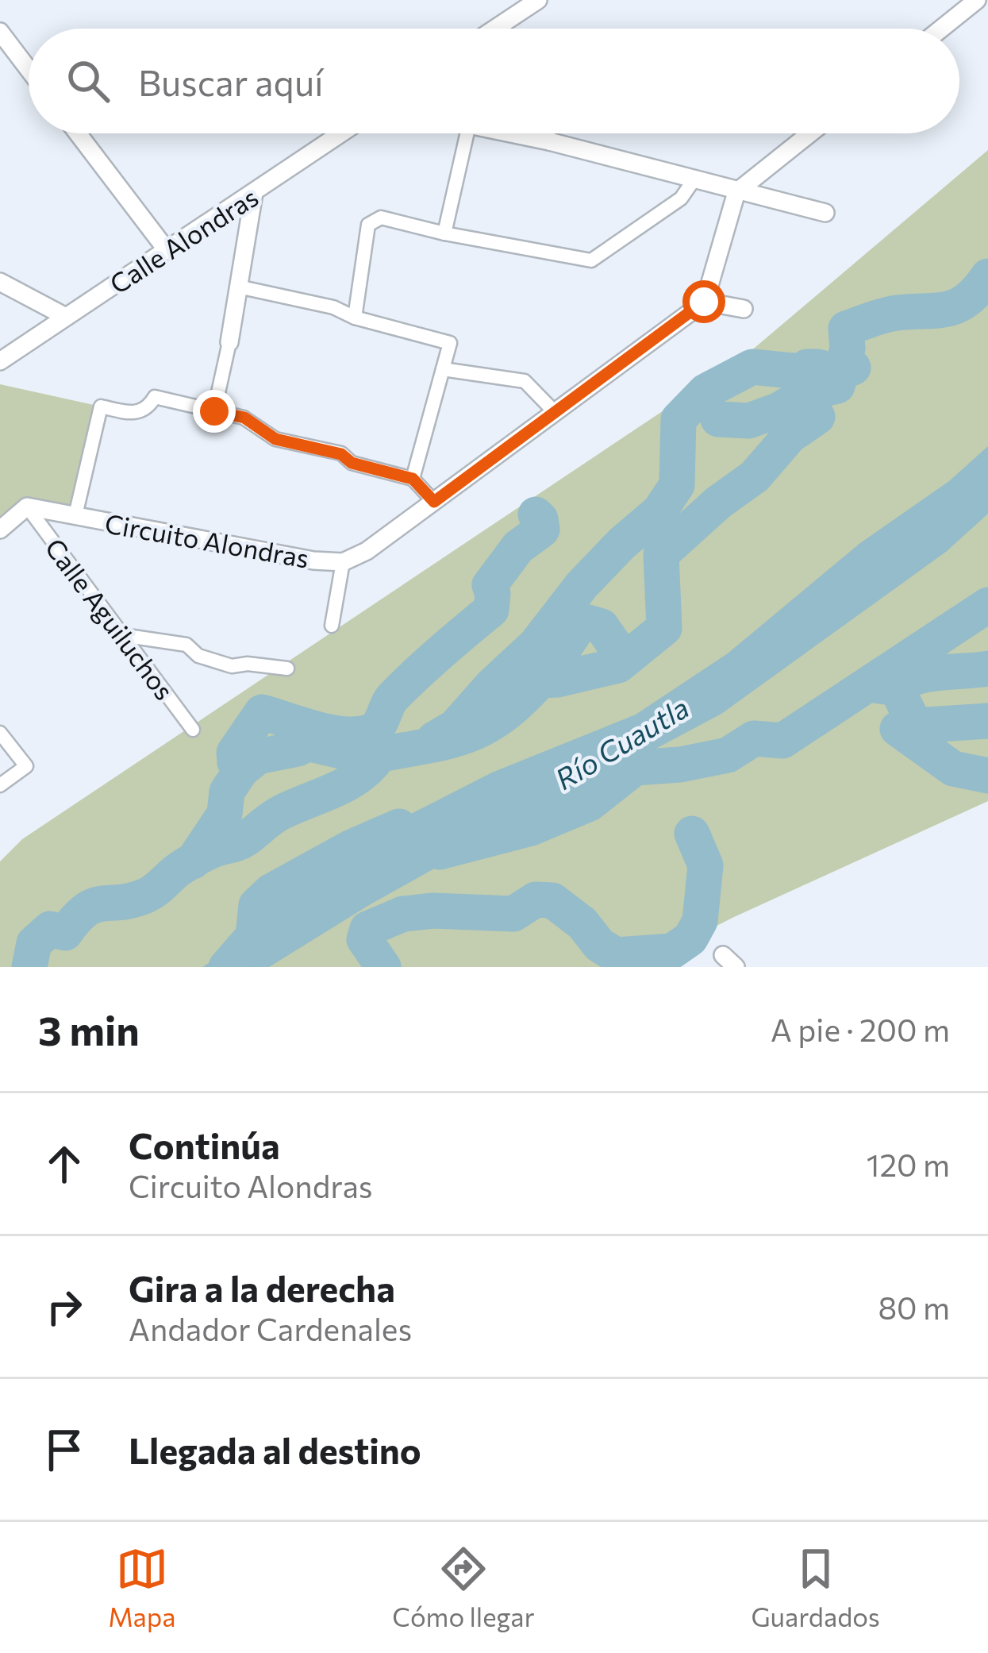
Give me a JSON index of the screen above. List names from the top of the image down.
{
  "streets": {
    "street": ["Calle Alondras", "Circuito Alondras", "Calle Aguiluchos"]
  },
  "crossings": [
    ["Circuito Alondras", "Calle Aguiluchos"]
  ],
  "water": ["Río Cuautla"],
  "page": {
    "search": "Buscar aquí",
    "heading": ["3 min", "A pie · 200 m"],
    "list": [
      ["Continúa", "Circuito Alondras", "120 m"],
      ["Gira a la derecha", "Andador Cardenales", "80 m"],
      "Llegada al destino"
    ],
    "nav": ["Mapa", "Cómo llegar", "Guardados"]
  }
}
